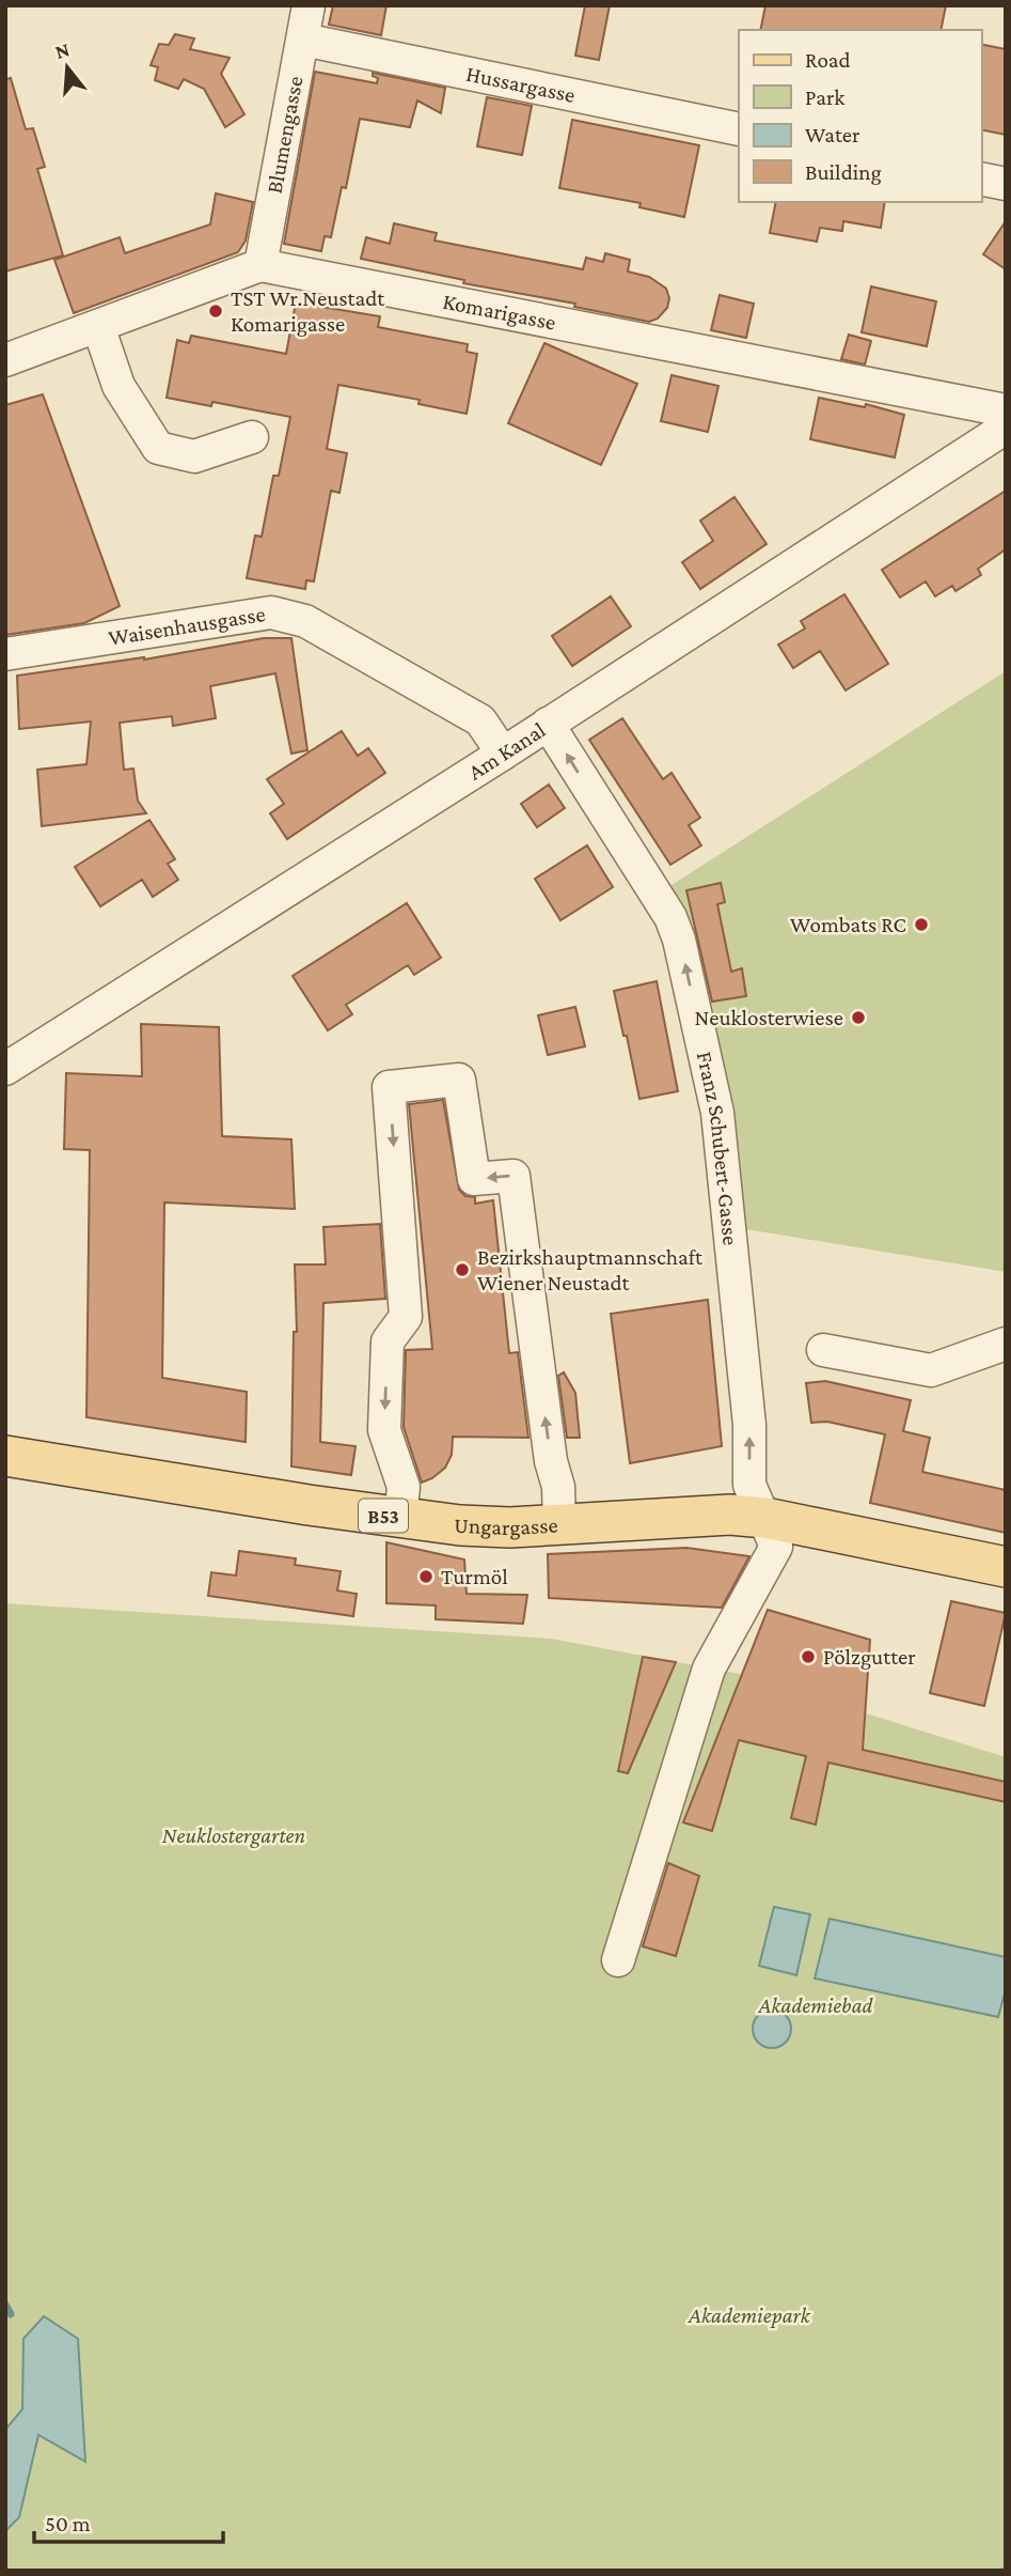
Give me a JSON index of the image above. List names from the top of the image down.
{
  "streets": {
    "main road": ["B53", "Ungargasse"],
    "street": [
      "Hussargasse",
      "Blumengasse",
      "Komarigasse",
      "Waisenhausgasse",
      "Am Kanal",
      "Franz Schubert-Gasse"
    ]
  },
  "crossings": [
    ["Hussargasse", "Blumengasse"],
    ["Blumengasse", "Komarigasse"],
    ["Waisenhausgasse", "Am Kanal"],
    ["Am Kanal", "Franz Schubert-Gasse"],
    ["Franz Schubert-Gasse", "Ungargasse"]
  ],
  "one_way": ["Franz Schubert-Gasse"],
  "parks": ["Neuklostergarten", "Akademiebad", "Akademiepark"],
  "places": [
    "TST Wr.Neustadt Komarigasse",
    "Wombats RC",
    "Neuklosterwiese",
    "Bezirkshauptmannschaft Wiener Neustadt",
    "Turmöl",
    "Pölzgutter"
  ],
  "legend": [
    "Road",
    "Park",
    "Water",
    "Building"
  ],
  "scale_bar": "50 m",
  "north": "top"
}
